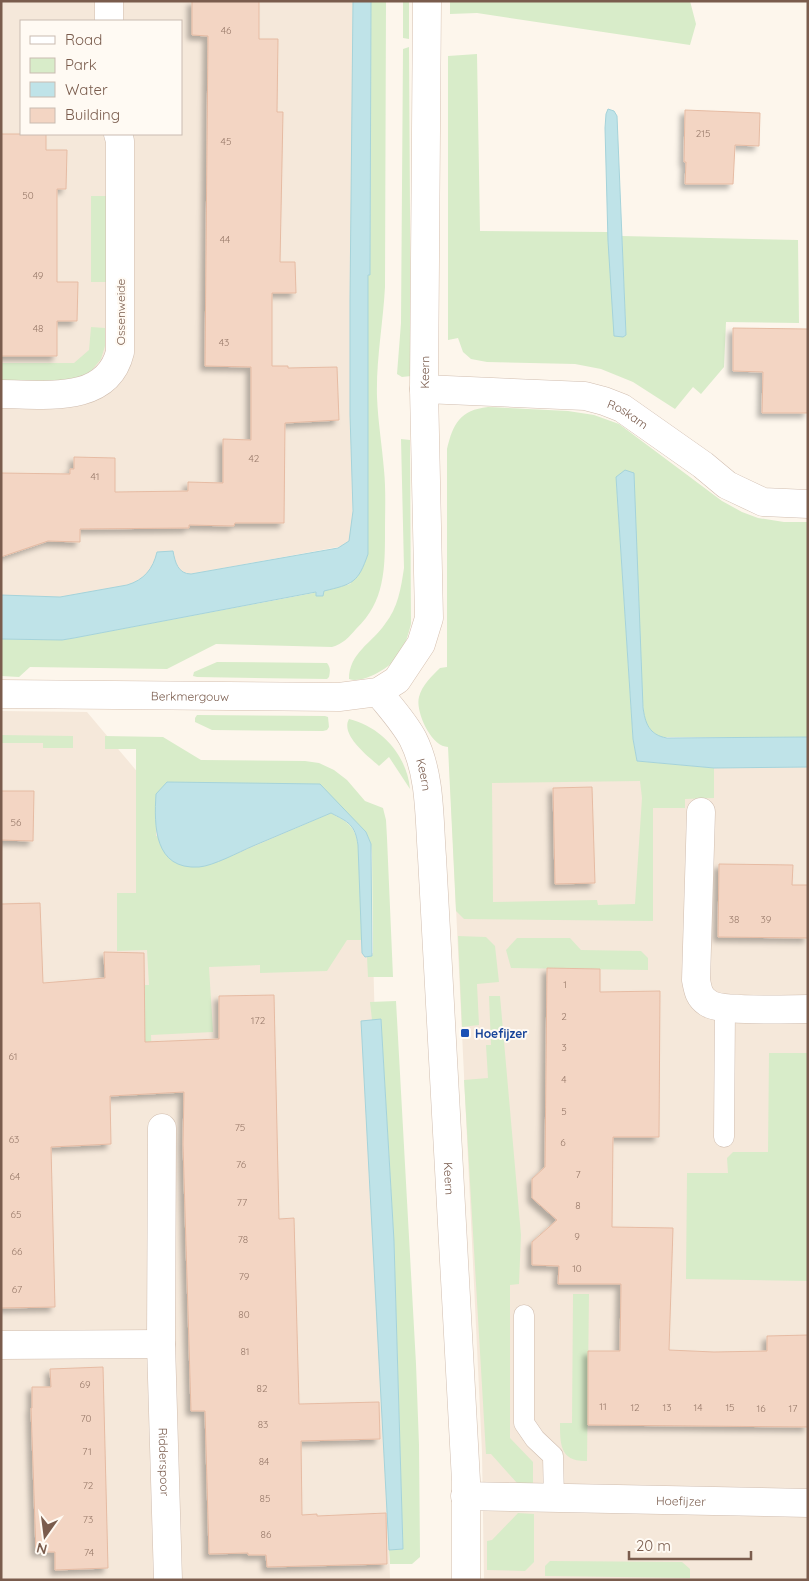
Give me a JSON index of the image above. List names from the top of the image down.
{
  "streets": {
    "street": [
      "Ossenweide",
      "Keern",
      "Roskam",
      "Berkmergouw",
      "Ridderspoor",
      "Hoefijzer"
    ]
  },
  "crossings": [
    ["Keern", "Roskam"],
    ["Keern", "Berkmergouw"],
    ["Keern", "Hoefijzer"]
  ],
  "places": {
    "transit": ["Hoefijzer"]
  },
  "house_numbers": [
    "46",
    "215",
    "45",
    "50",
    "44",
    "49",
    "48",
    "43",
    "42",
    "41",
    "56",
    "38",
    "39",
    "1",
    "2",
    "172",
    "3",
    "61",
    "4",
    "5",
    "75",
    "63",
    "6",
    "76",
    "7",
    "64",
    "77",
    "8",
    "65",
    "9",
    "78",
    "66",
    "10",
    "79",
    "67",
    "80",
    "81",
    "69",
    "82",
    "11",
    "12",
    "13",
    "14",
    "15",
    "16",
    "17",
    "70",
    "83",
    "71",
    "84",
    "72",
    "85",
    "73",
    "86",
    "74"
  ],
  "legend": [
    "Road",
    "Park",
    "Water",
    "Building"
  ],
  "scale_bar": "20 m",
  "north": "bottom"
}
